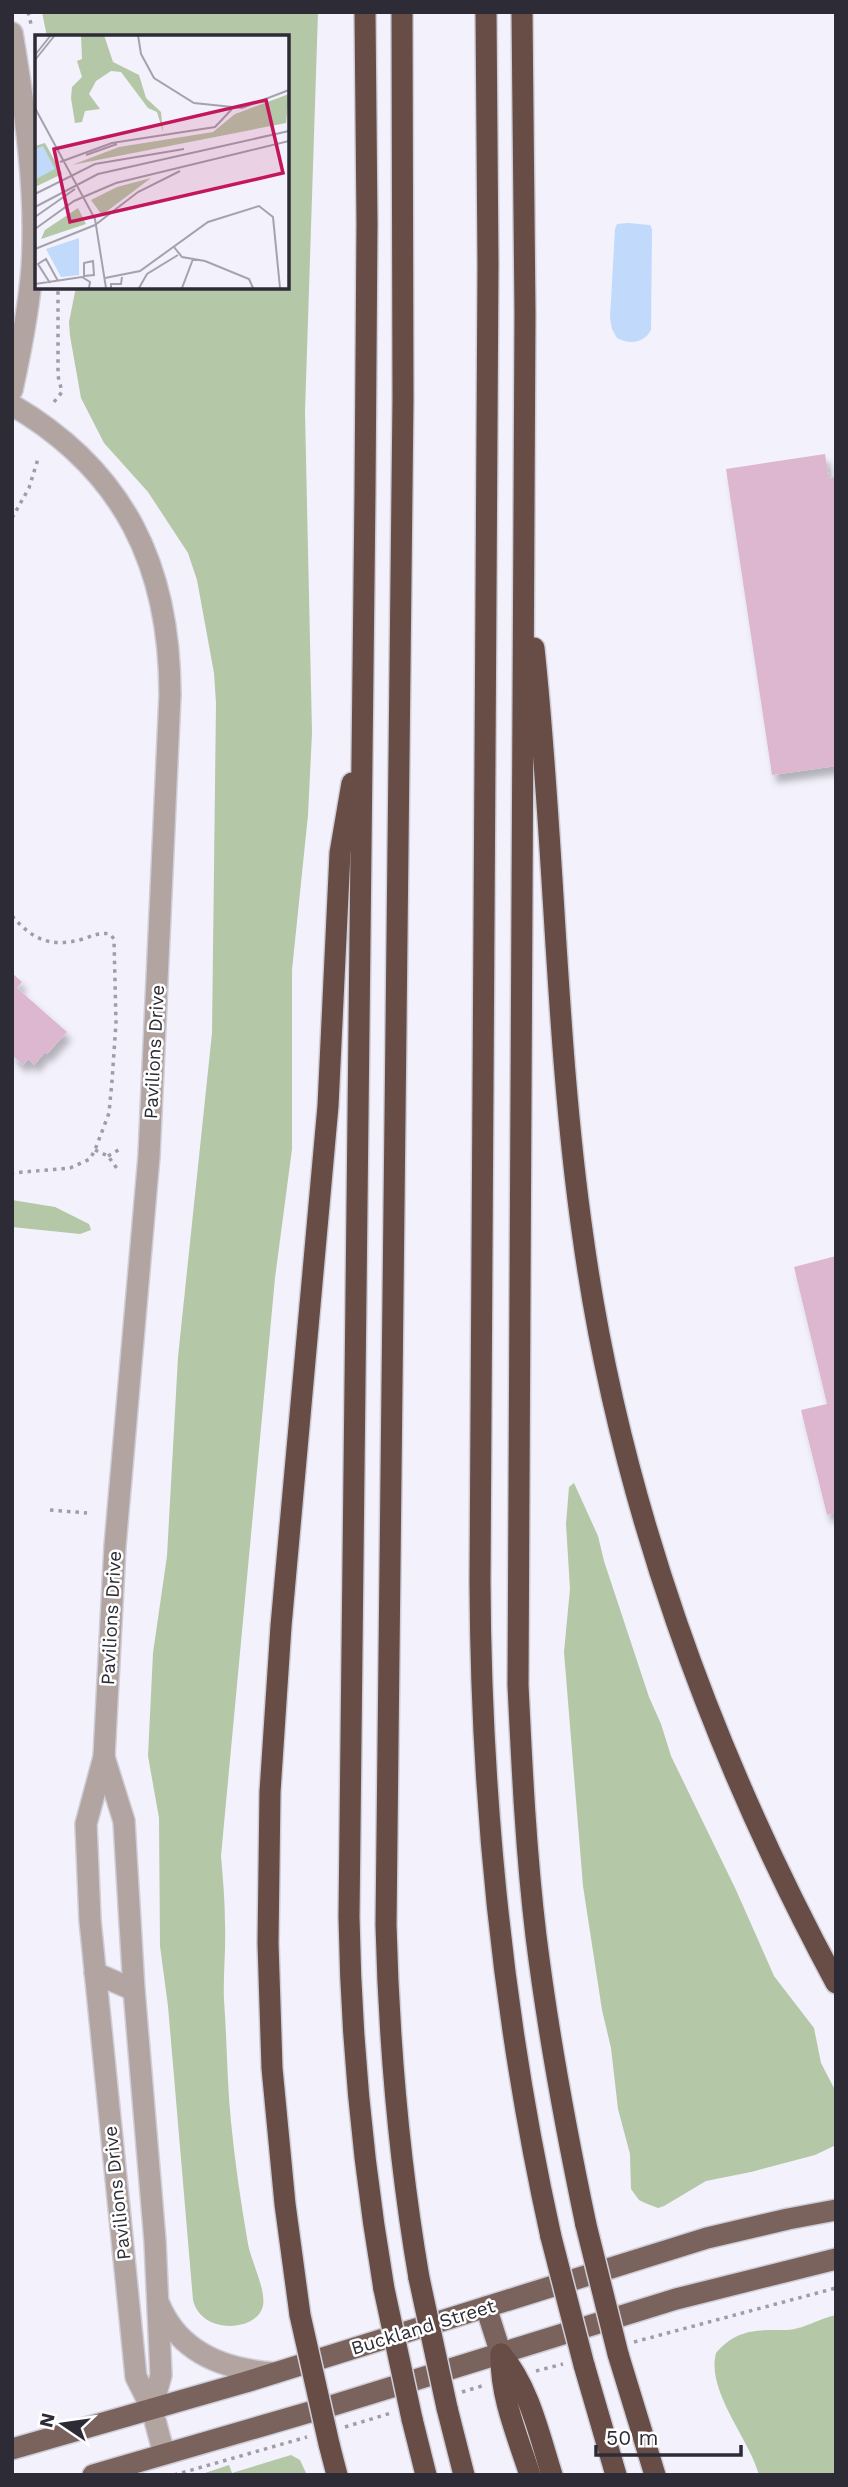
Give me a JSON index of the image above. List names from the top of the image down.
{
  "streets": {
    "main road": ["Buckland Street"],
    "street": ["Pavilions Drive"]
  },
  "crossings": [
    ["Pavilions Drive", "Buckland Street"]
  ],
  "scale_bar": "50 m",
  "north": "left"
}
